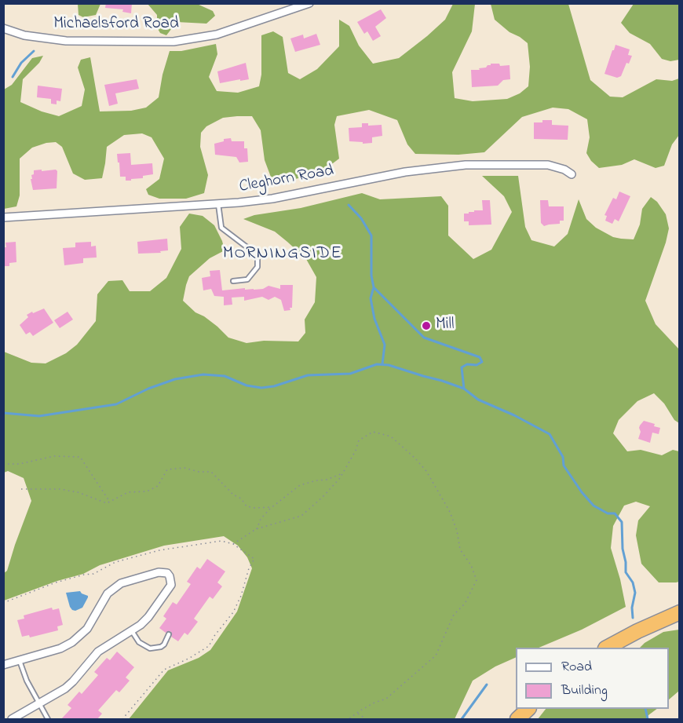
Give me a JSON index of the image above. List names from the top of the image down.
{
  "streets": {
    "street": ["Michaelsford Road", "Cleghorn Road"]
  },
  "districts": ["MORNINGSIDE"],
  "places": ["Mill"],
  "legend": ["Road", "Building"]
}
